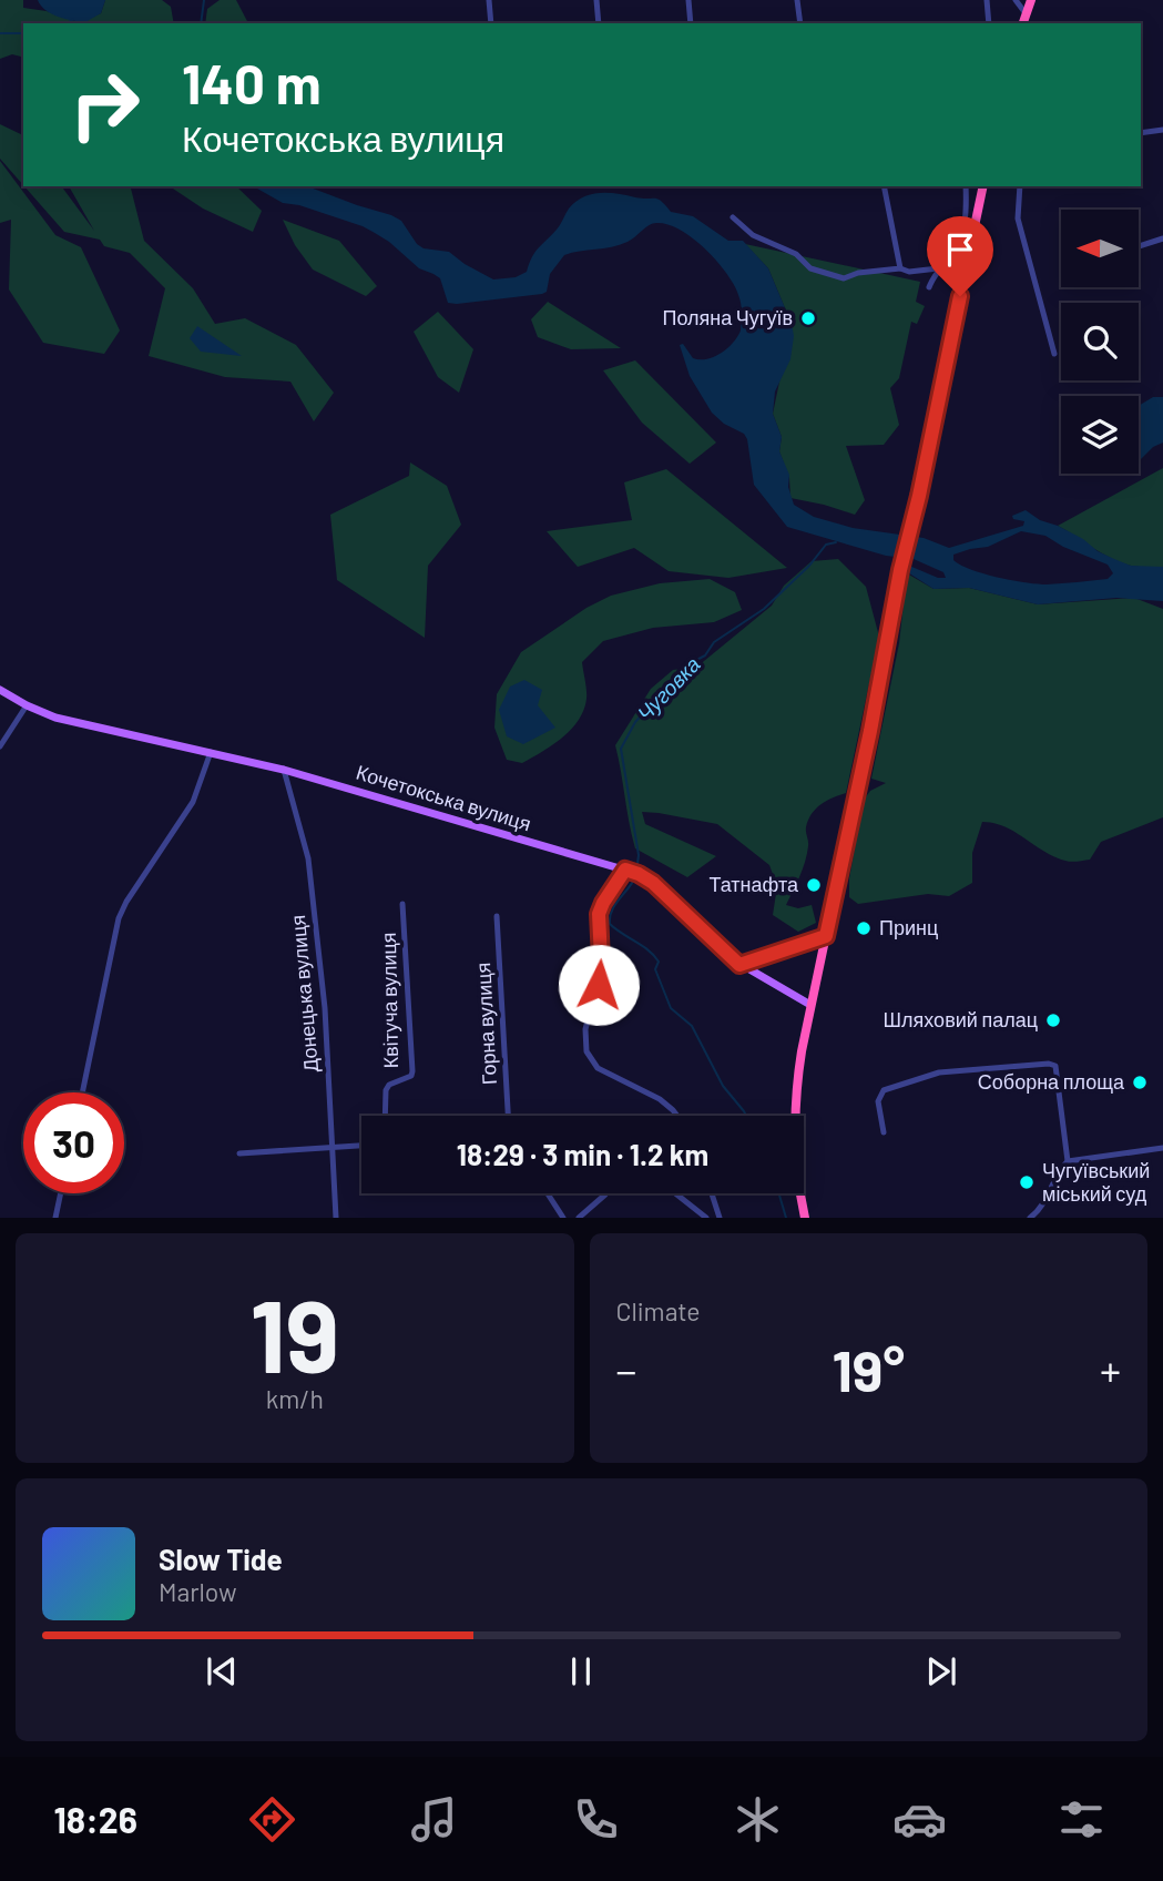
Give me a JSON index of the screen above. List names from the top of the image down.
{
  "streets": {
    "main road": ["Кочетокська вулиця"],
    "street": ["Донецька вулиця", "Квітуча вулиця", "Горна вулиця"]
  },
  "crossings": [
    ["Кочетокська вулиця", "Донецька вулиця"]
  ],
  "water": ["Чуговка"],
  "places": [
    "Поляна Чугуїв",
    "Татнафта",
    "Принц",
    "Шляховий палац",
    "Соборна площа",
    "Чугуївський міський суд"
  ],
  "north": "left",
  "page": {
    "turn": ["140 m", "Кочетокська вулиця"],
    "limit": "30",
    "trip": "18:29 · 3 min · 1.2 km",
    "tile": [
      ["19", "km/h"],
      "Climate"
    ],
    "heat": ["−", "19°", "+"],
    "song": ["Slow Tide", "Marlow"],
    "tabs": "18:26"
  }
}
